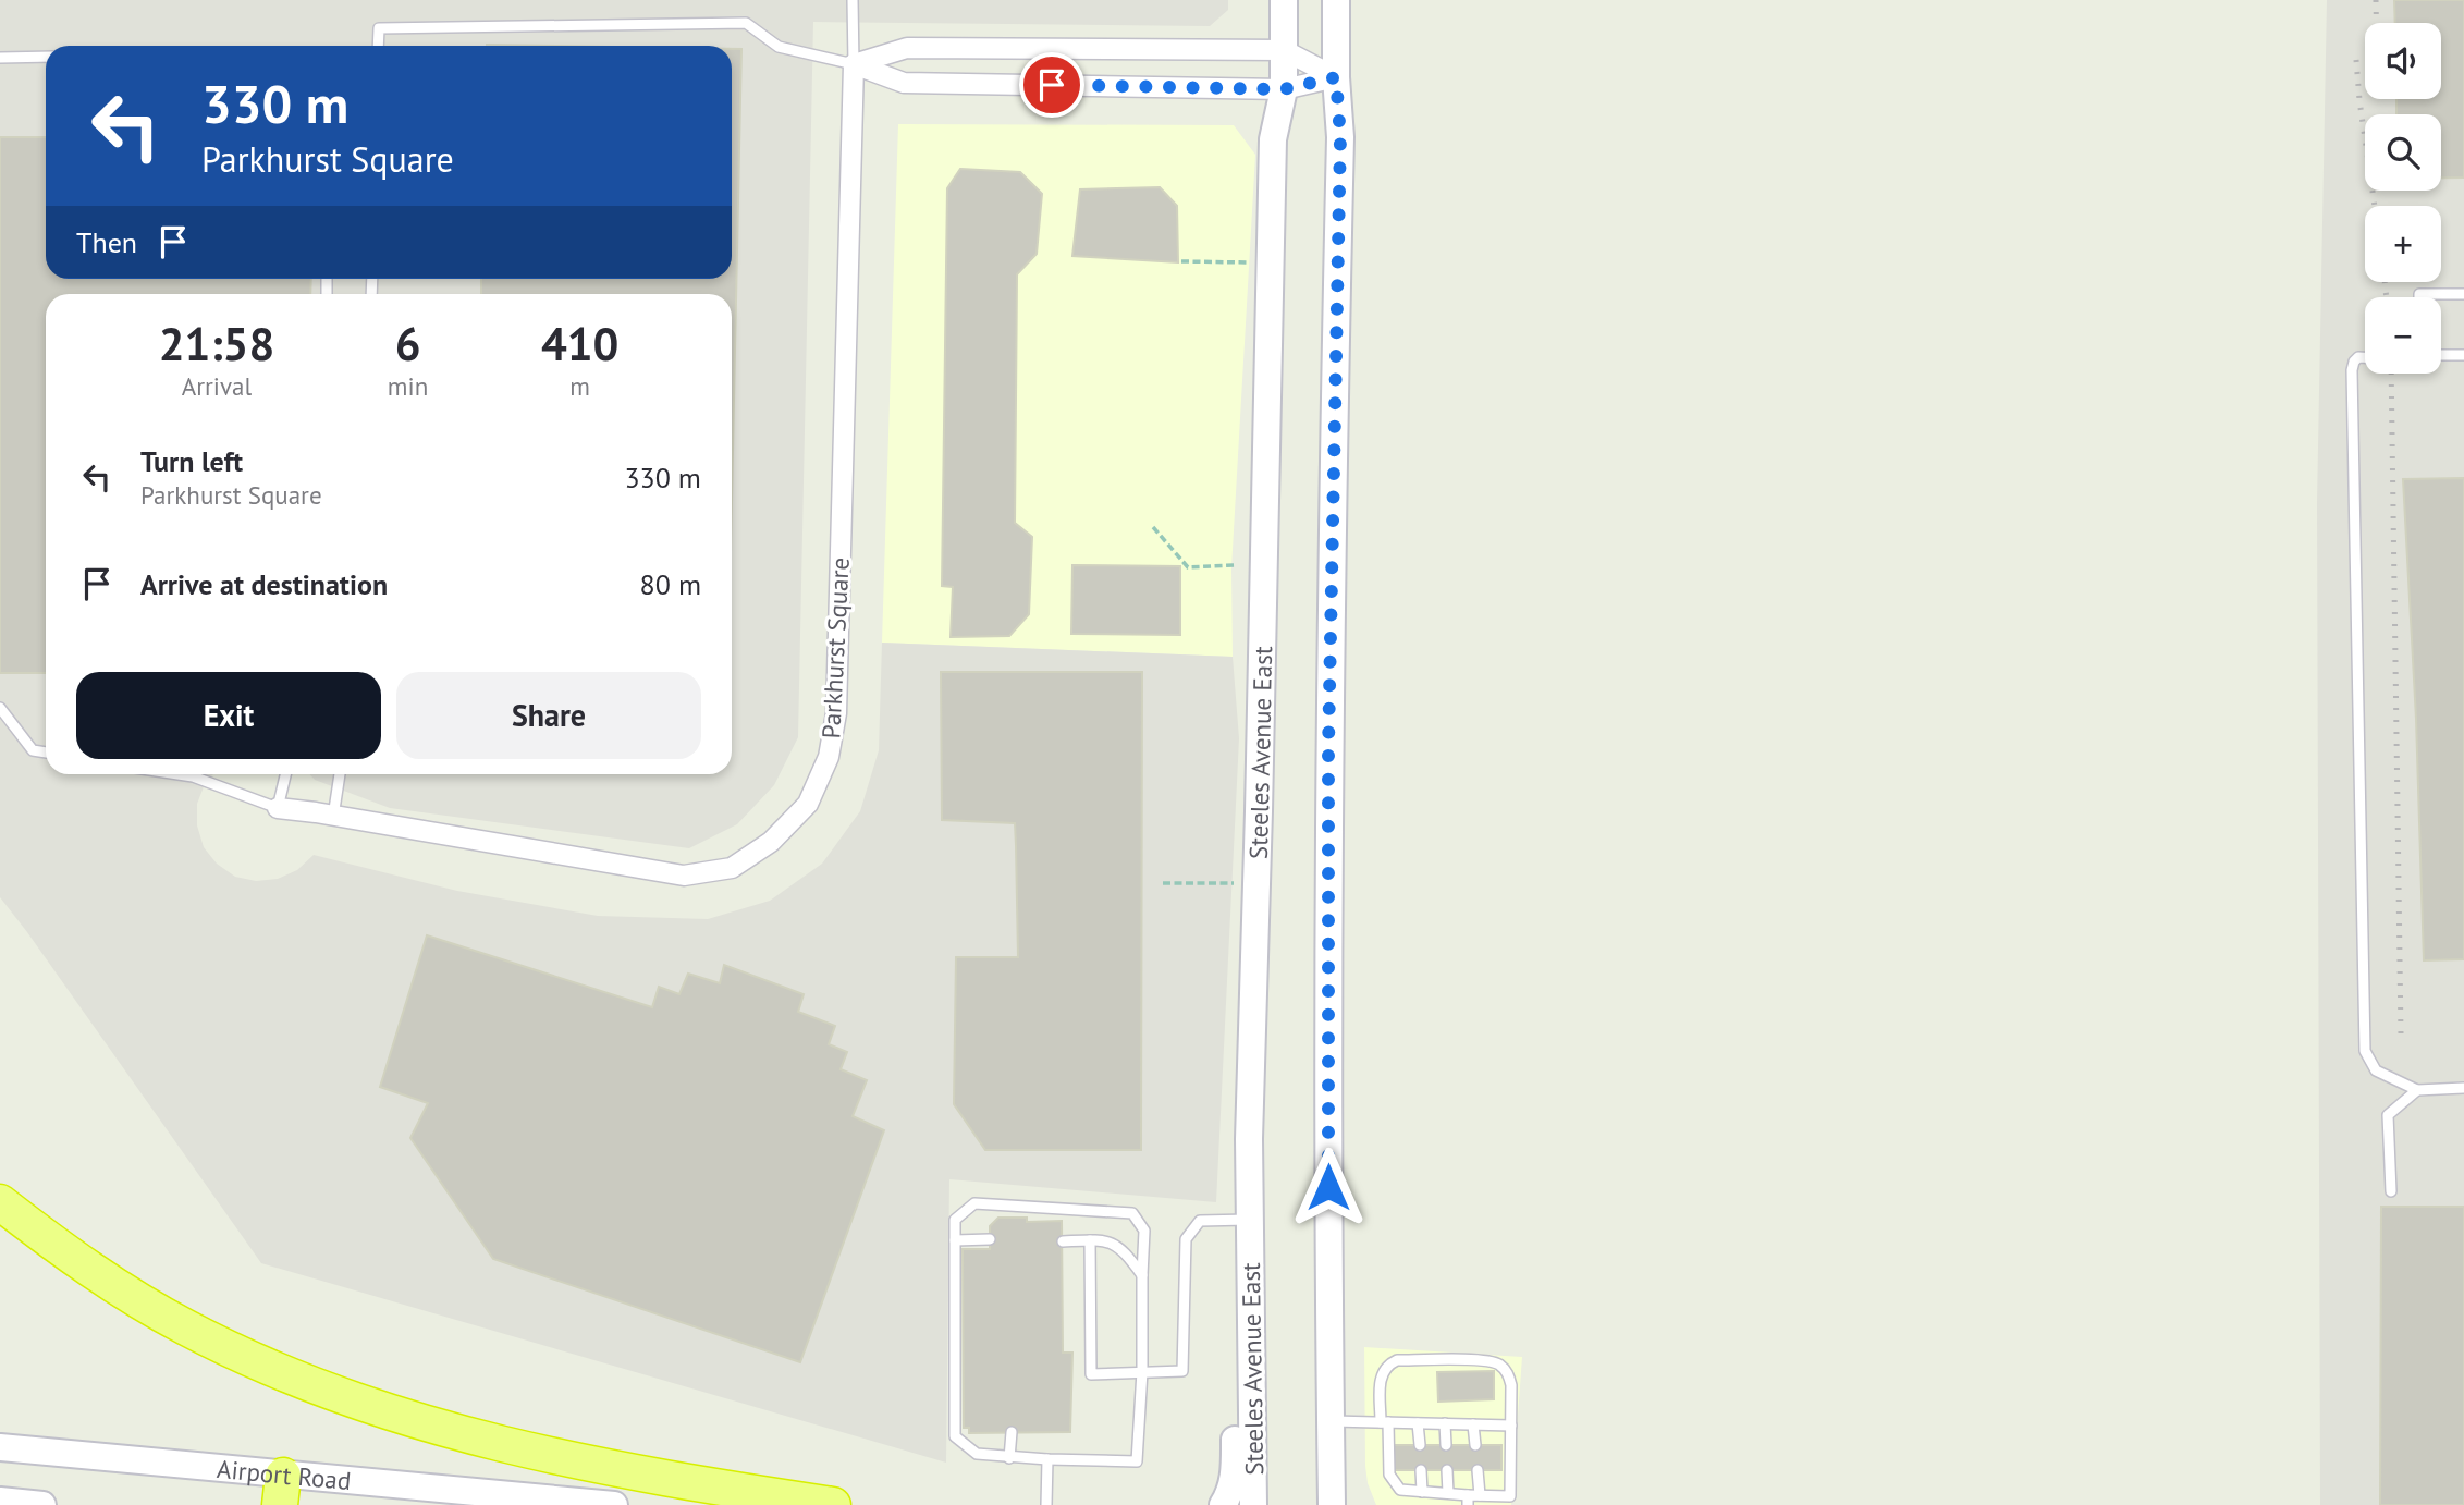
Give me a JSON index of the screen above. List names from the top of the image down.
{
  "streets": {
    "main road": ["Steeles Avenue East", "Airport Road"],
    "street": ["Parkhurst Square"]
  },
  "page": {
    "map_buttons": ["+", "−"],
    "turn": ["330 m", "Parkhurst Square"],
    "then": "Then",
    "eta": [
      "21:58",
      "Arrival",
      "6",
      "min",
      "410",
      "m"
    ],
    "list": [
      {
        "name": "Turn left",
        "note": "Parkhurst Square",
        "value": "330 m"
      },
      {
        "name": "Arrive at destination",
        "value": "80 m"
      }
    ],
    "buttons": ["Exit", "Share"]
  }
}
